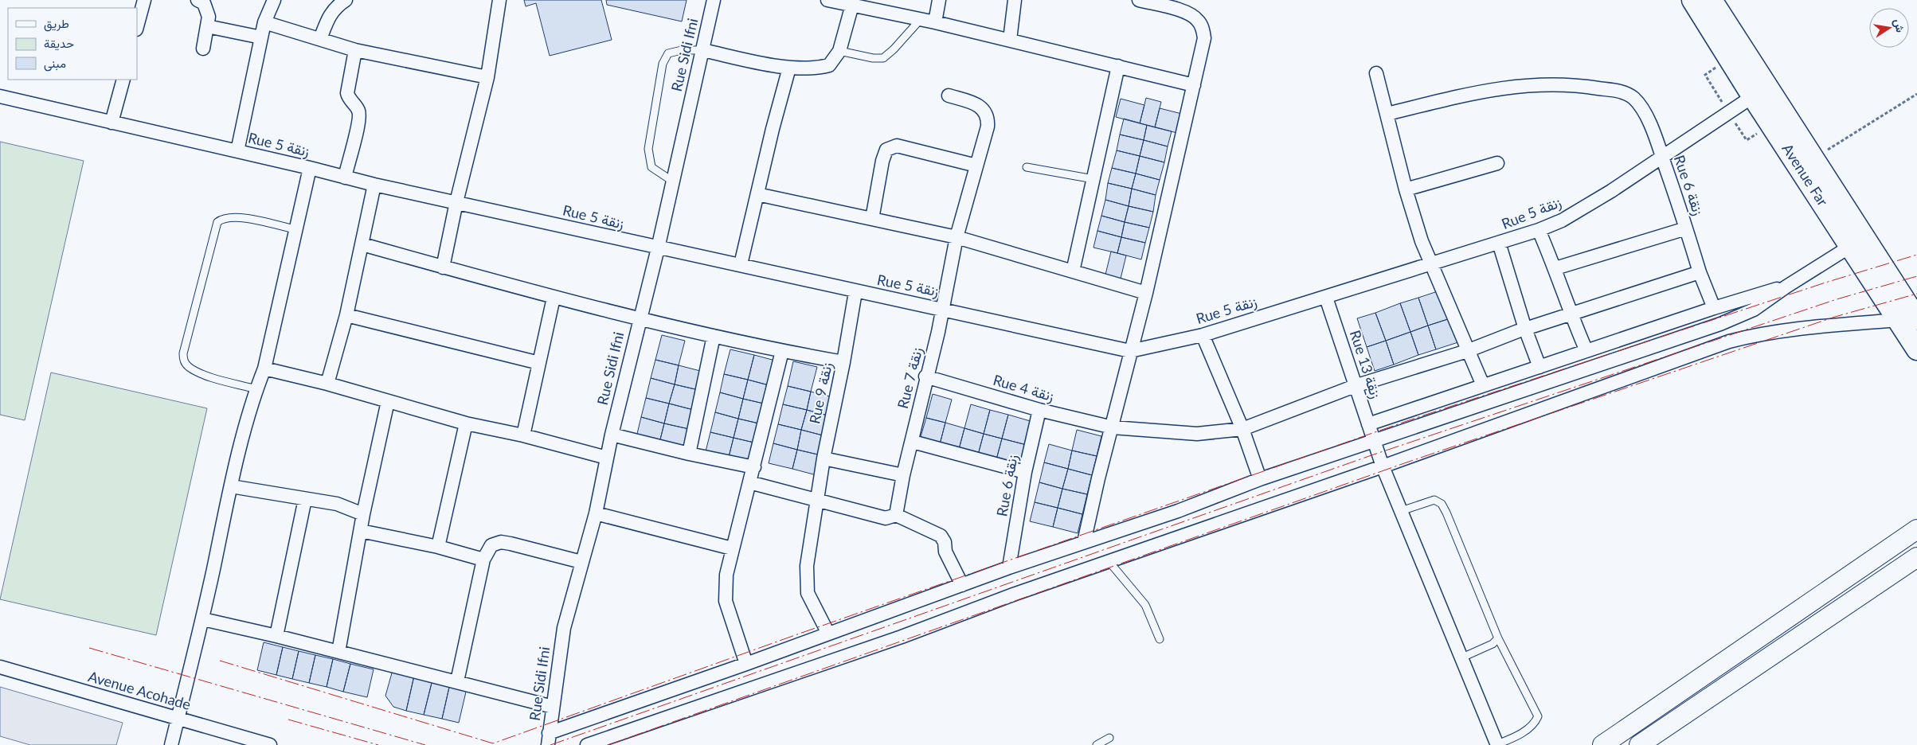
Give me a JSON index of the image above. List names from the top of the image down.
{
  "streets": {
    "main road": ["Avenue Far"],
    "street": [
      "Rue Sidi Ifni",
      "Rue 5 زنقة",
      "Rue 6 زنقة",
      "Rue 13 زنقة",
      "Rue 7 زنقة",
      "Rue 4 زنقة",
      "Rue 9 زنقة",
      "Avenue Acohade"
    ]
  },
  "crossings": [
    ["Rue Sidi Ifni", "Rue 5 زنقة"],
    ["Rue 5 زنقة", "Avenue Far"],
    ["Rue 5 زنقة", "Rue 6 زنقة"],
    ["Rue 5 زنقة", "Rue 13 زنقة"],
    ["Rue 5 زنقة", "Rue 7 زنقة"],
    ["Rue 5 زنقة", "Rue 9 زنقة"],
    ["Rue 6 زنقة", "Rue 4 زنقة"],
    ["Rue 13 زنقة", "Rue 4 زنقة"],
    ["Rue 7 زنقة", "Rue 4 زنقة"]
  ],
  "legend": ["طريق", "حديقة", "مبنى"],
  "north": "right"
}
